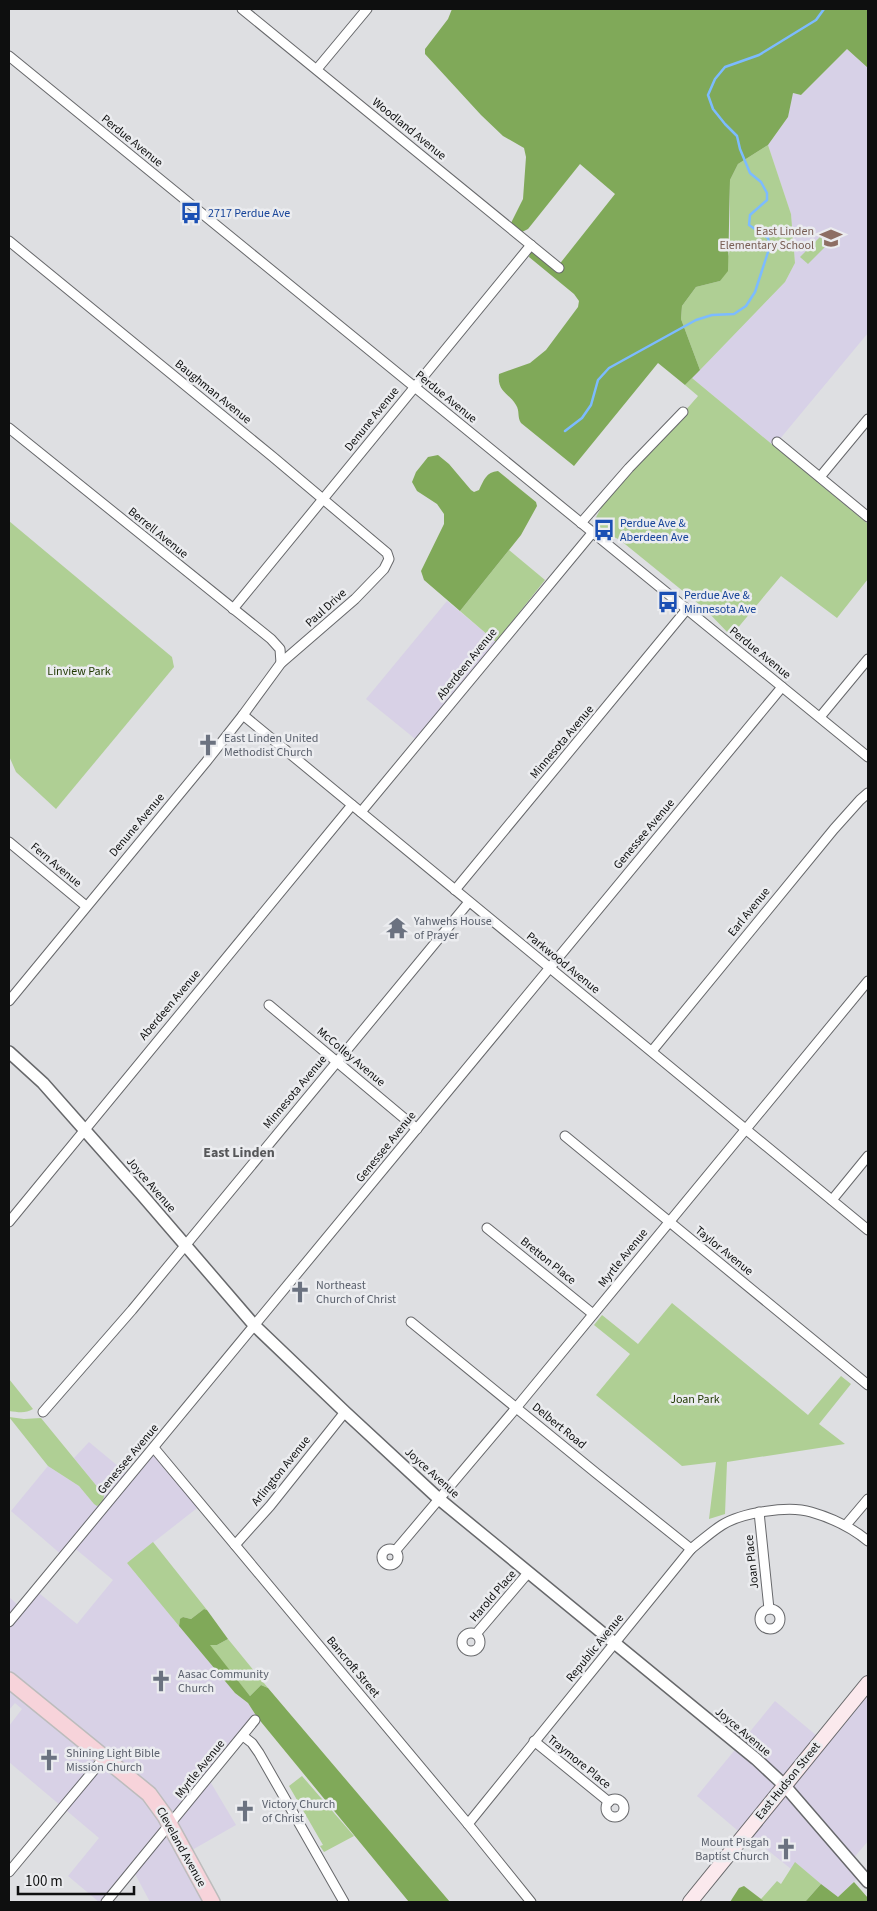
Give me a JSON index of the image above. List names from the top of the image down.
{
  "streets": {
    "main road": ["East Hudson Street", "Cleveland Avenue"],
    "street": [
      "Woodland Avenue",
      "Perdue Avenue",
      "Baughman Avenue",
      "Denune Avenue",
      "Berrell Avenue",
      "Paul Drive",
      "Aberdeen Avenue",
      "Minnesota Avenue",
      "Genessee Avenue",
      "Fern Avenue",
      "Earl Avenue",
      "Parkwood Avenue",
      "McColley Avenue",
      "Joyce Avenue",
      "Taylor Avenue",
      "Myrtle Avenue",
      "Bretton Place",
      "Delbert Road",
      "Arlington Avenue",
      "Joan Place",
      "Harold Place",
      "Republic Avenue",
      "Bancroft Street",
      "Traymore Place"
    ]
  },
  "crossings": [
    ["Woodland Avenue", "Denune Avenue"],
    ["Perdue Avenue", "Denune Avenue"],
    ["Perdue Avenue", "Aberdeen Avenue"],
    ["Perdue Avenue", "Minnesota Avenue"],
    ["Perdue Avenue", "Genessee Avenue"],
    ["Baughman Avenue", "Denune Avenue"],
    ["Baughman Avenue", "Paul Drive"],
    ["Denune Avenue", "Berrell Avenue"],
    ["Denune Avenue", "Paul Drive"],
    ["Denune Avenue", "Fern Avenue"],
    ["Denune Avenue", "Parkwood Avenue"],
    ["Berrell Avenue", "Paul Drive"],
    ["Aberdeen Avenue", "Parkwood Avenue"],
    ["Aberdeen Avenue", "Joyce Avenue"],
    ["Minnesota Avenue", "Parkwood Avenue"],
    ["Minnesota Avenue", "McColley Avenue"],
    ["Minnesota Avenue", "Joyce Avenue"],
    ["Genessee Avenue", "Parkwood Avenue"],
    ["Genessee Avenue", "McColley Avenue"],
    ["Genessee Avenue", "Joyce Avenue"],
    ["Genessee Avenue", "Bancroft Street"],
    ["Earl Avenue", "Parkwood Avenue"],
    ["Parkwood Avenue", "Myrtle Avenue"],
    ["Joyce Avenue", "Myrtle Avenue"],
    ["Joyce Avenue", "Arlington Avenue"],
    ["Joyce Avenue", "Harold Place"],
    ["Joyce Avenue", "Republic Avenue"],
    ["Joyce Avenue", "East Hudson Street"],
    ["Taylor Avenue", "Myrtle Avenue"],
    ["Myrtle Avenue", "Bretton Place"],
    ["Myrtle Avenue", "Delbert Road"],
    ["Myrtle Avenue", "Cleveland Avenue"],
    ["Delbert Road", "Republic Avenue"],
    ["Arlington Avenue", "Bancroft Street"],
    ["Joan Place", "Republic Avenue"],
    ["Republic Avenue", "Bancroft Street"],
    ["Republic Avenue", "Traymore Place"]
  ],
  "districts": ["East Linden"],
  "parks": ["Linview Park", "Joan Park"],
  "places": {
    "bus stop": ["2717 Perdue Ave", "Perdue Ave & Aberdeen Ave", "Perdue Ave & Minnesota Ave"],
    "school or university": ["East Linden Elementary School"],
    "church": [
      "East Linden United Methodist Church",
      "Northeast Church of Christ",
      "Aasac Community Church",
      "Shining Light Bible Mission Church",
      "Victory Church of Christ",
      "Mount Pisgah Baptist Church"
    ],
    "temple": ["Yahwehs House of Prayer"]
  },
  "scale_bar": "100 m"
}
